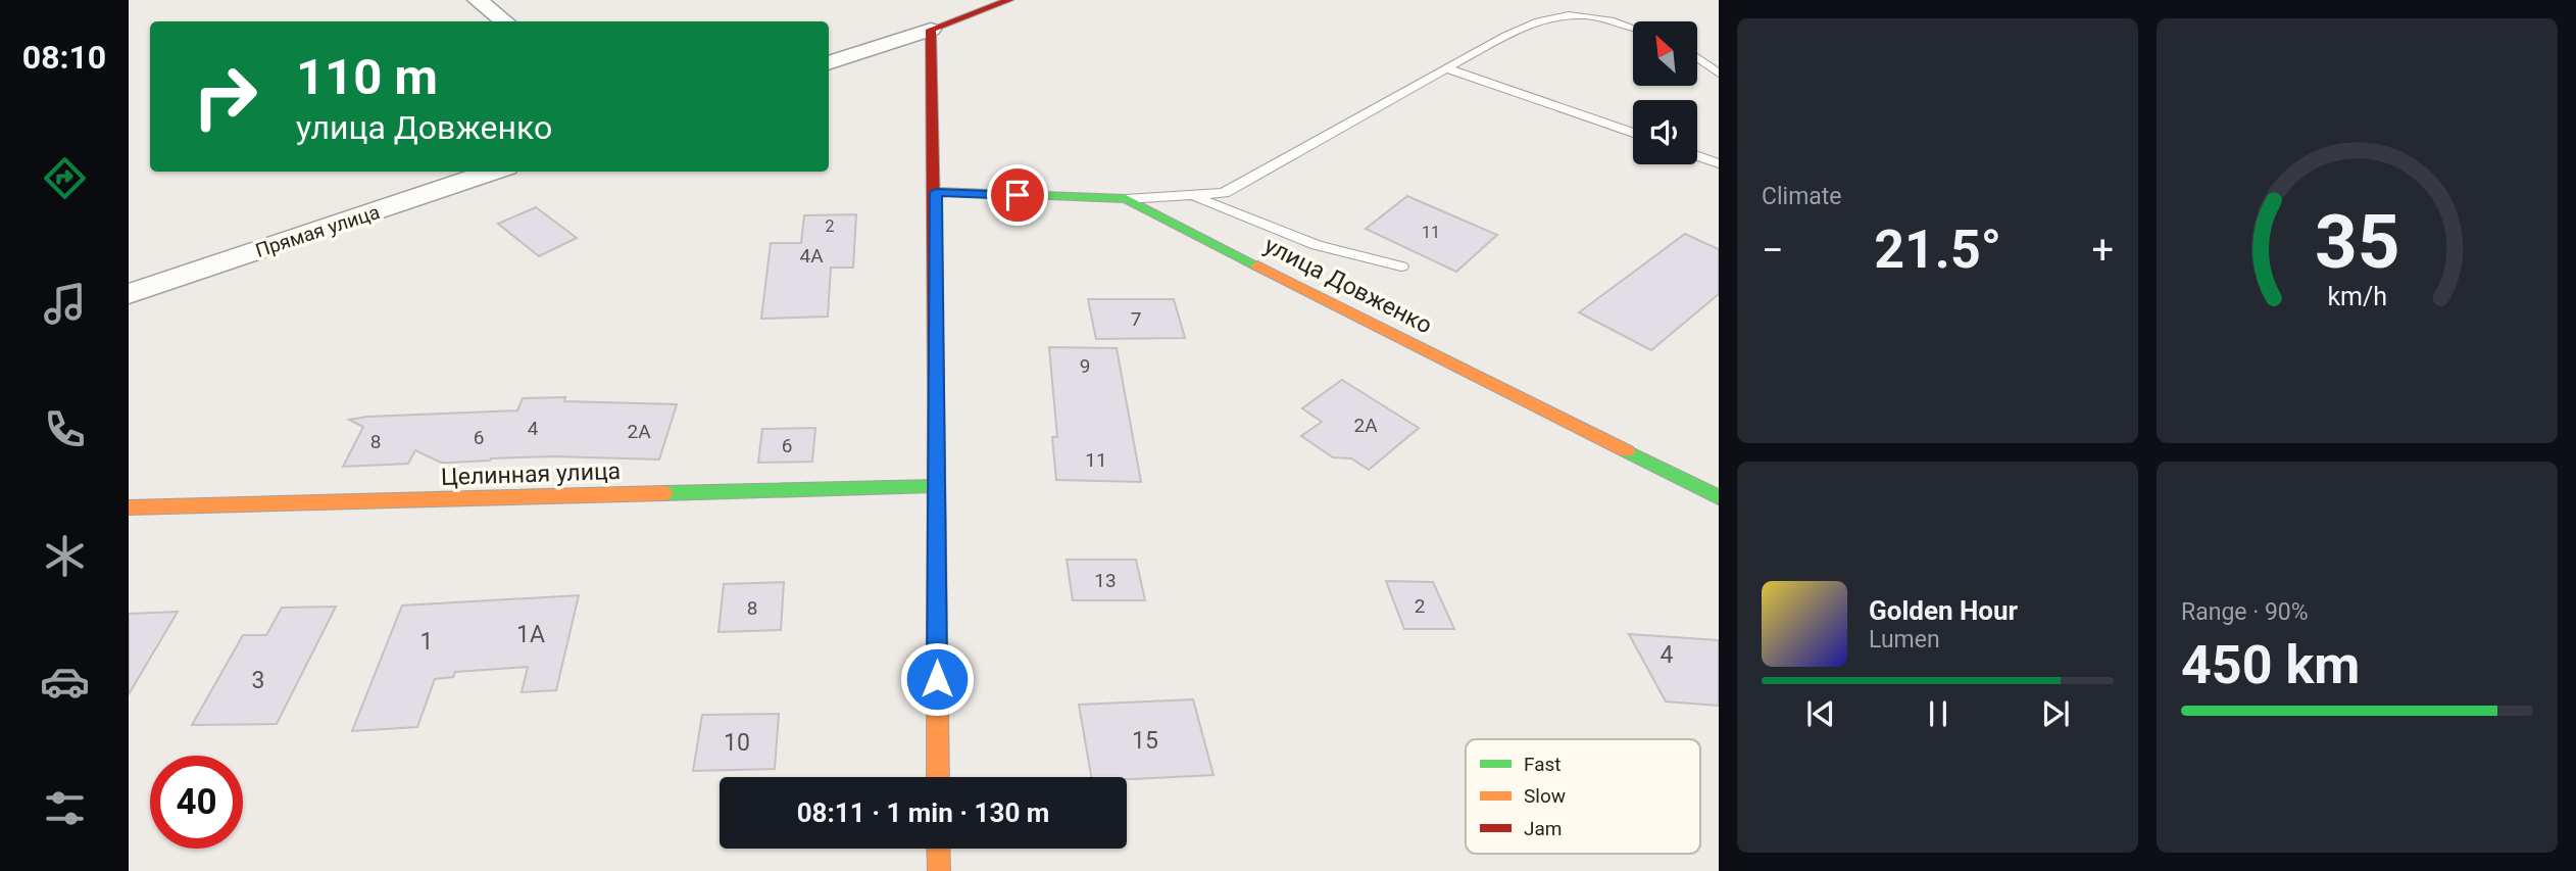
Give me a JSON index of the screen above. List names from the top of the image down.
{
  "streets": {
    "street": ["Прямая улица", "улица Довженко", "Целинная улица"]
  },
  "house_numbers": [
    "2",
    "11",
    "4А",
    "7",
    "9",
    "2А",
    "4",
    "2А",
    "6",
    "8",
    "6",
    "11",
    "13",
    "2",
    "8",
    "1А",
    "1",
    "4",
    "3",
    "15",
    "10"
  ],
  "legend": ["Fast", "Slow", "Jam"],
  "north": "top left",
  "page": {
    "tabs": "08:10",
    "tile": [
      "Climate",
      ["Range · 90%", "450 km"]
    ],
    "turn": ["110 m", "улица Довженко"],
    "heat": ["−", "21.5°", "+"],
    "song": ["Golden Hour", "Lumen"],
    "limit": "40",
    "trip": "08:11 · 1 min · 130 m",
    "gauge": ["35", "km/h"]
  }
}
